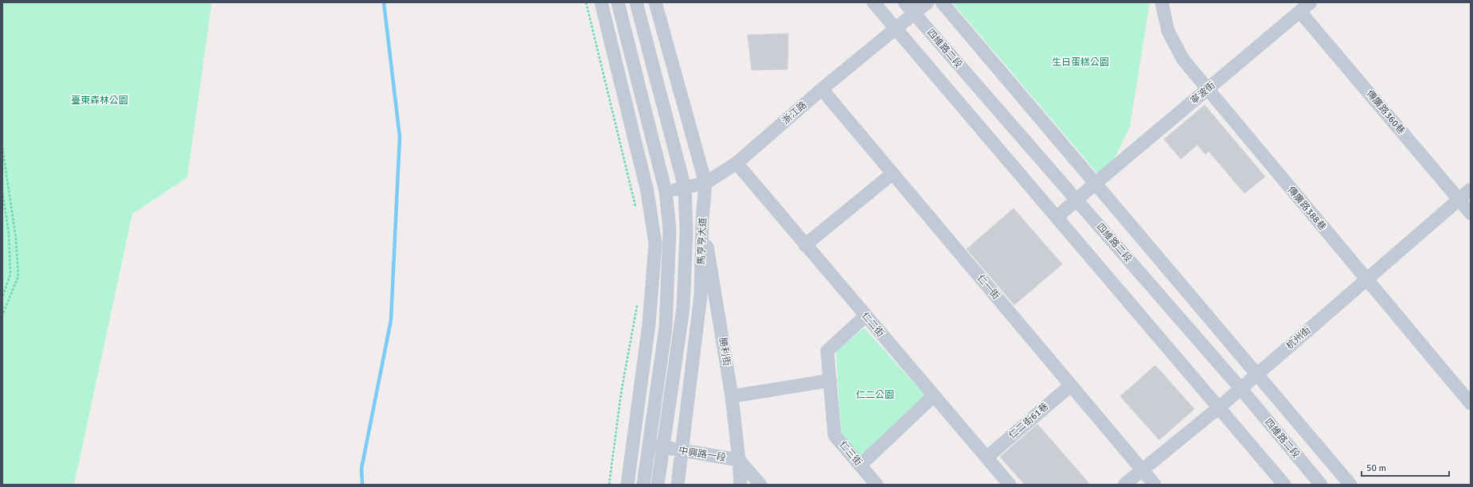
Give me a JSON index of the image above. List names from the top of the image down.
{
  "streets": {
    "street": [
      "四維路二段",
      "寧波街",
      "傳廣路360巷",
      "浙江路",
      "傳廣路388巷",
      "馬亨亨大道",
      "仁一街",
      "仁二街",
      "杭州街",
      "勝利街",
      "仁二街61巷",
      "仁三街",
      "中興路一段"
    ]
  },
  "crossings": [
    ["四維路二段", "寧波街"],
    ["四維路二段", "浙江路"],
    ["四維路二段", "杭州街"],
    ["寧波街", "傳廣路360巷"],
    ["寧波街", "傳廣路388巷"],
    ["傳廣路360巷", "杭州街"],
    ["浙江路", "馬亨亨大道"],
    ["浙江路", "仁一街"],
    ["浙江路", "仁二街"],
    ["傳廣路388巷", "杭州街"],
    ["馬亨亨大道", "勝利街"],
    ["馬亨亨大道", "中興路一段"],
    ["仁一街", "杭州街"],
    ["仁一街", "仁二街61巷"],
    ["仁二街", "仁二街61巷"],
    ["仁二街", "仁三街"],
    ["勝利街", "中興路一段"]
  ],
  "parks": ["生日蛋糕公園", "臺東森林公園", "仁二公園"],
  "scale_bar": "50 m"
}
